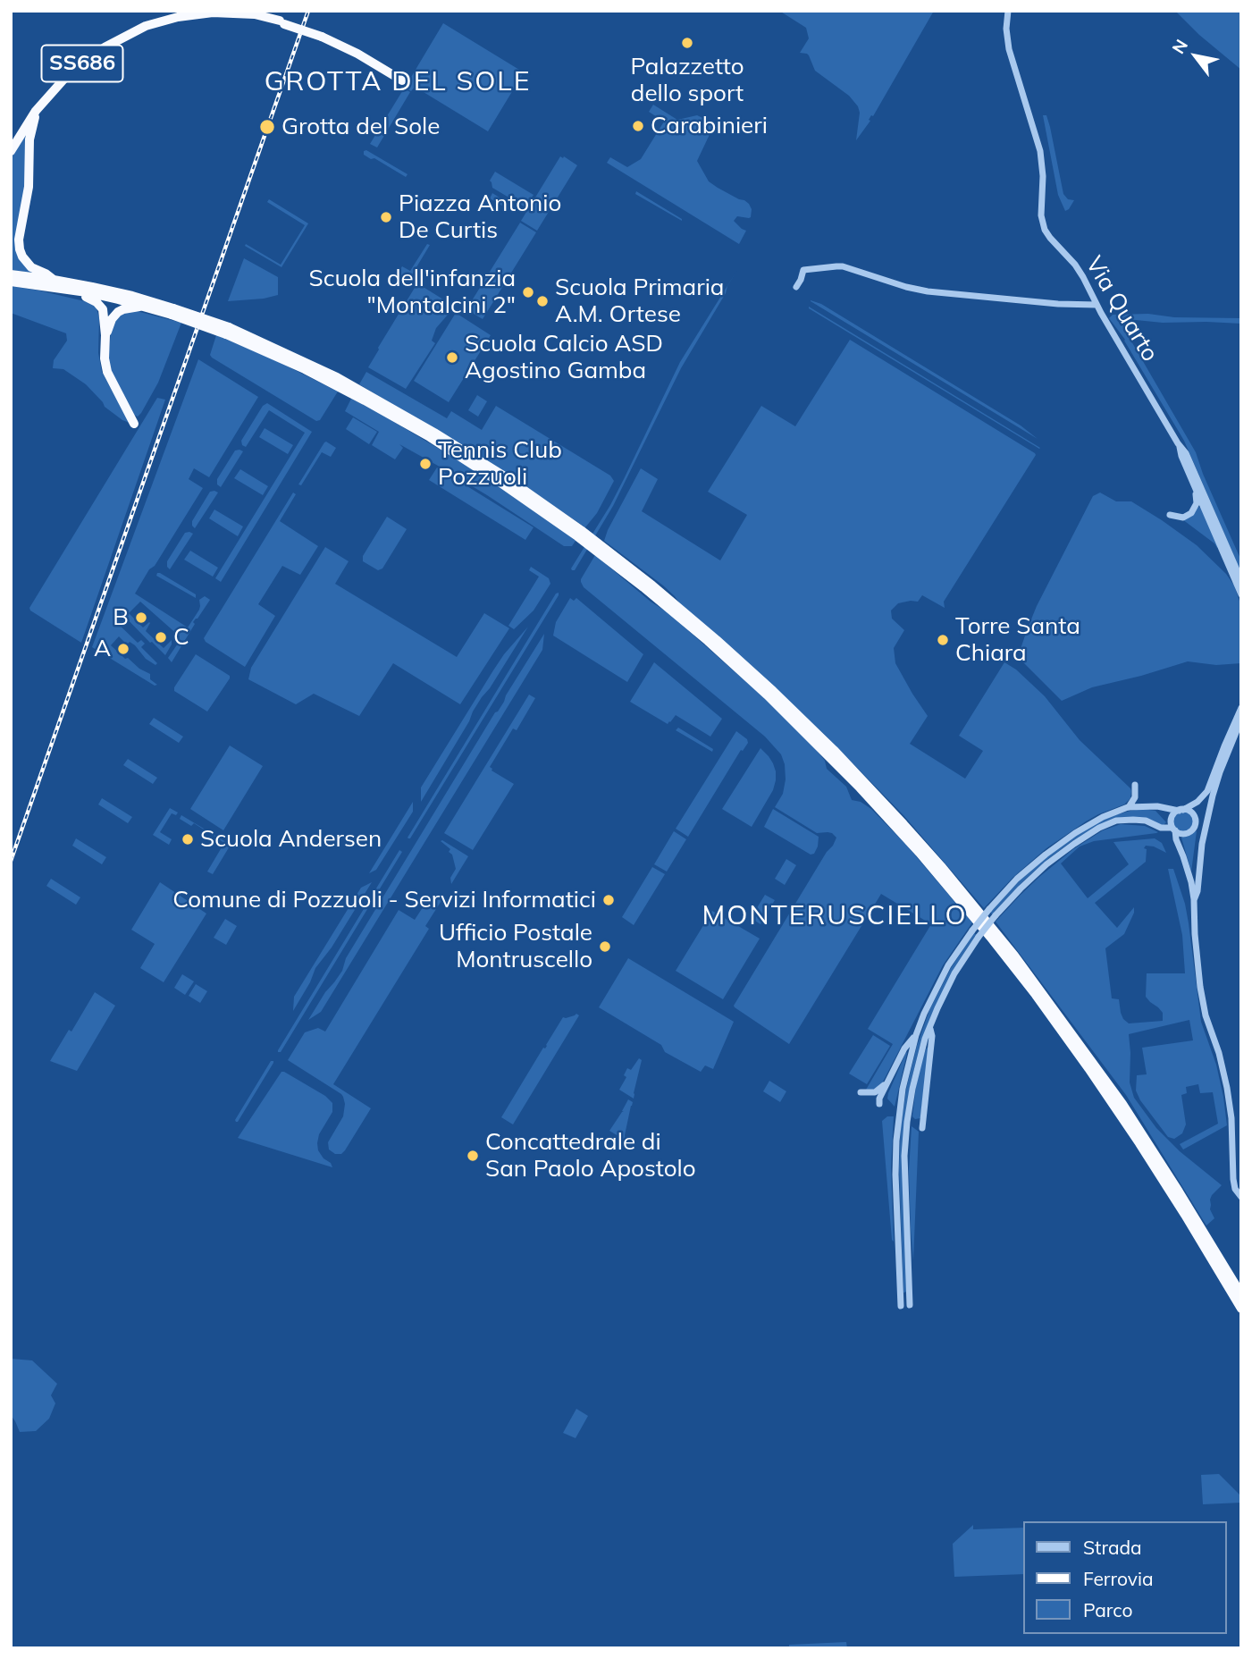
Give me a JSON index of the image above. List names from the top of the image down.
{
  "streets": {
    "highway": ["SS686"],
    "street": ["Via Quarto"]
  },
  "districts": ["GROTTA DEL SOLE", "MONTERUSCIELLO"],
  "places": [
    "Palazzetto dello sport",
    "Carabinieri",
    "Grotta del Sole",
    "Piazza Antonio De Curtis",
    "Scuola dell'infanzia \"Montalcini 2\"",
    "Scuola Primaria A.M. Ortese",
    "Scuola Calcio ASD Agostino Gamba",
    "Tennis Club Pozzuoli",
    "B",
    "C",
    "Torre Santa Chiara",
    "A",
    "Scuola Andersen",
    "Comune di Pozzuoli - Servizi Informatici",
    "Ufficio Postale Montruscello",
    "Concattedrale di San Paolo Apostolo"
  ],
  "legend": ["Strada", "Ferrovia", "Parco"],
  "north": "top left"
}
